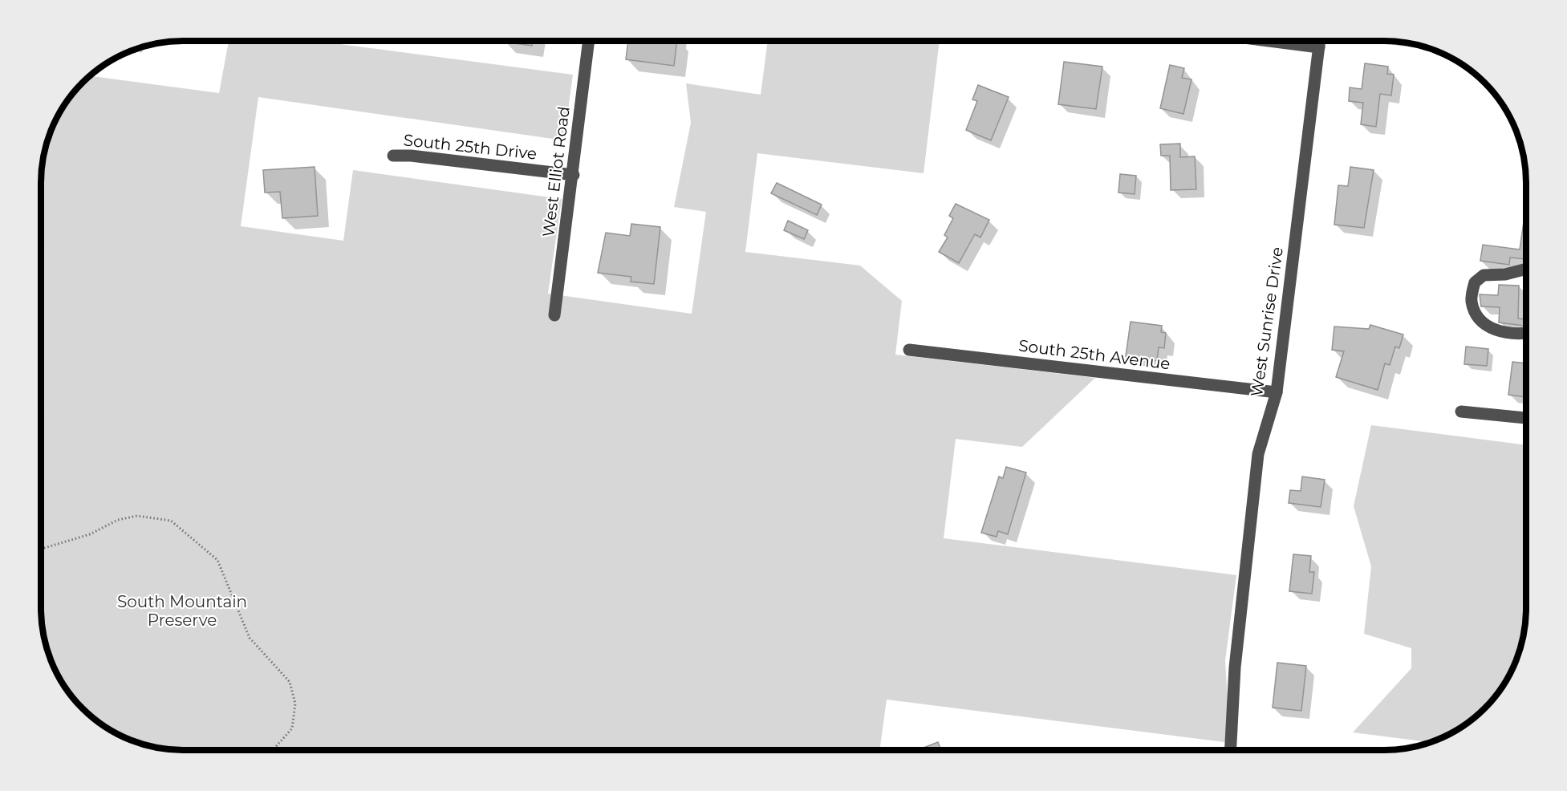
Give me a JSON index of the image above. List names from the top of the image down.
{
  "streets": {
    "street": [
      "South 25th Drive",
      "West Elliot Road",
      "West Sunrise Drive",
      "South 25th Avenue"
    ]
  },
  "crossings": [
    ["South 25th Drive", "West Elliot Road"],
    ["West Sunrise Drive", "South 25th Avenue"]
  ],
  "parks": ["South Mountain Preserve"]
}
